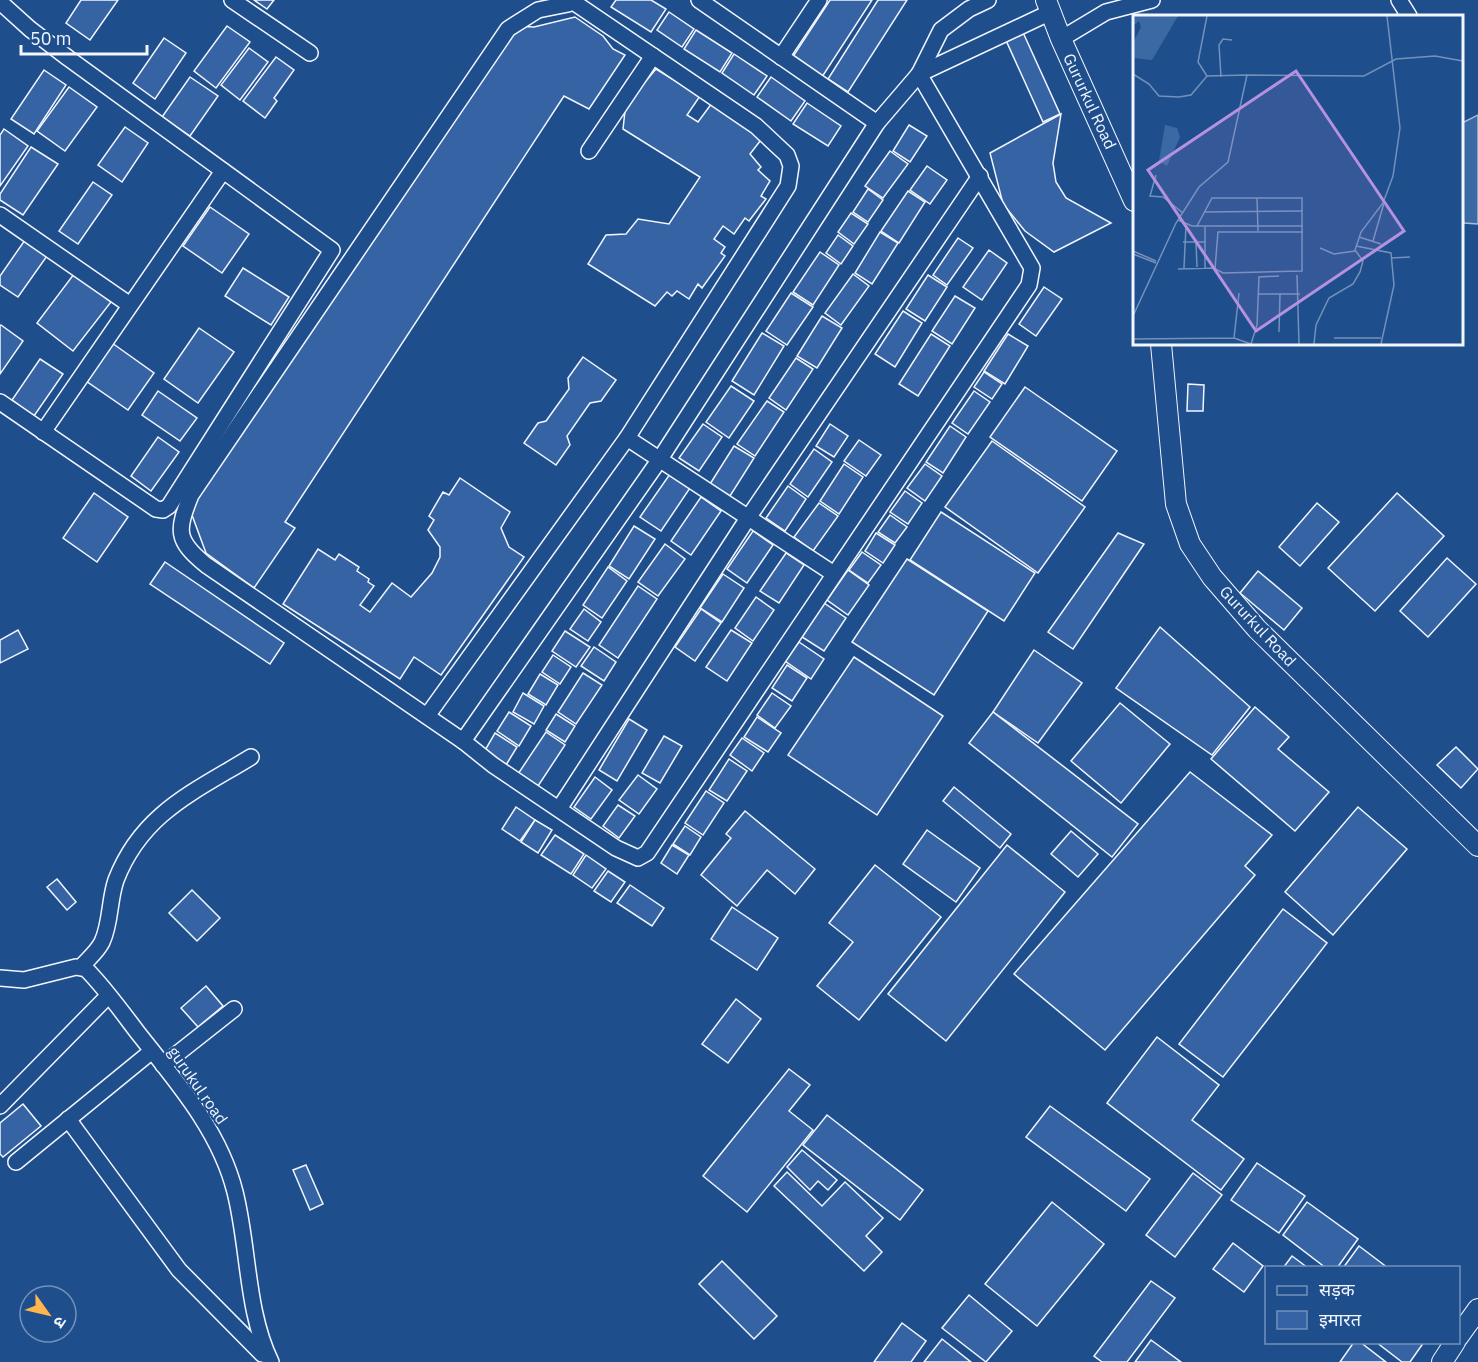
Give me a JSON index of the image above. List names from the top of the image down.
{
  "streets": {
    "street": ["Gururkul Road", "gurukul road"]
  },
  "legend": ["सड़क", "इमारत"],
  "scale_bar": "50 m",
  "north": "bottom right"
}
